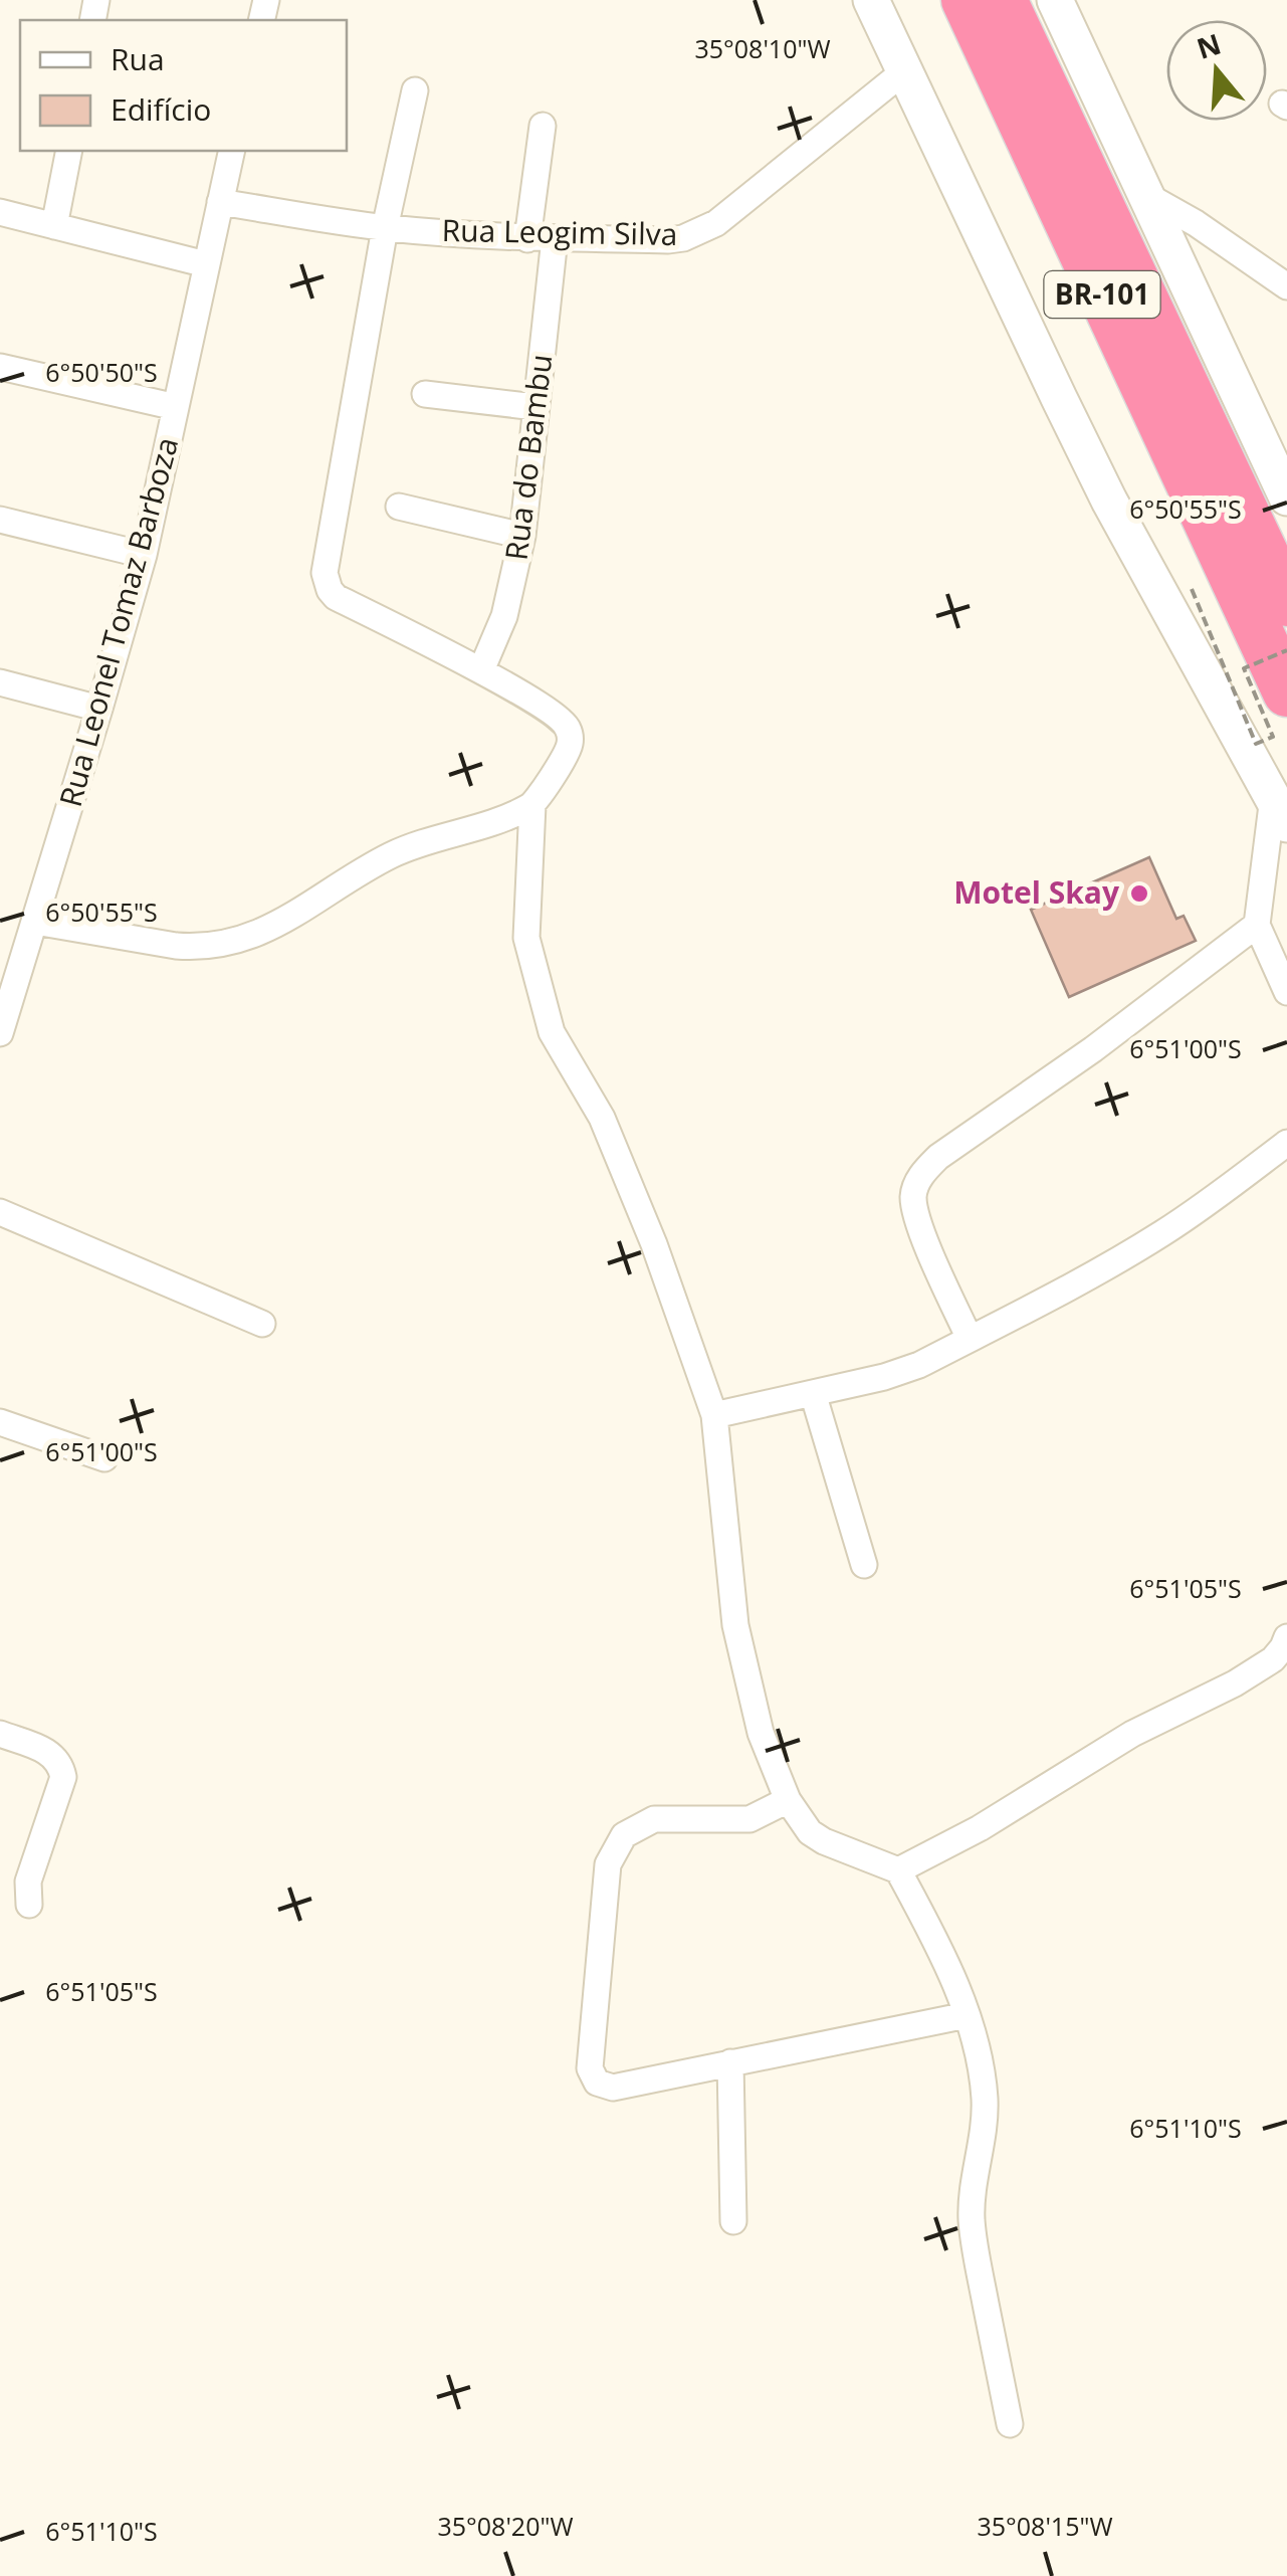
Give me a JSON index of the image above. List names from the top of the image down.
{
  "streets": {
    "highway": ["BR-101"],
    "street": ["Rua Leogim Silva", "Rua do Bambu", "Rua Leonel Tomaz Barboza"]
  },
  "crossings": [
    ["Rua Leogim Silva", "Rua do Bambu"],
    ["Rua Leogim Silva", "Rua Leonel Tomaz Barboza"]
  ],
  "places": ["Motel Skay"],
  "legend": ["Rua", "Edifício"],
  "north": "top",
  "coordinates": [
    "35°08'10\"W",
    "6°50'50\"S",
    "6°50'55\"S",
    "6°51'00\"S",
    "6°51'05\"S",
    "6°51'10\"S",
    "35°08'20\"W",
    "35°08'15\"W"
  ]
}
